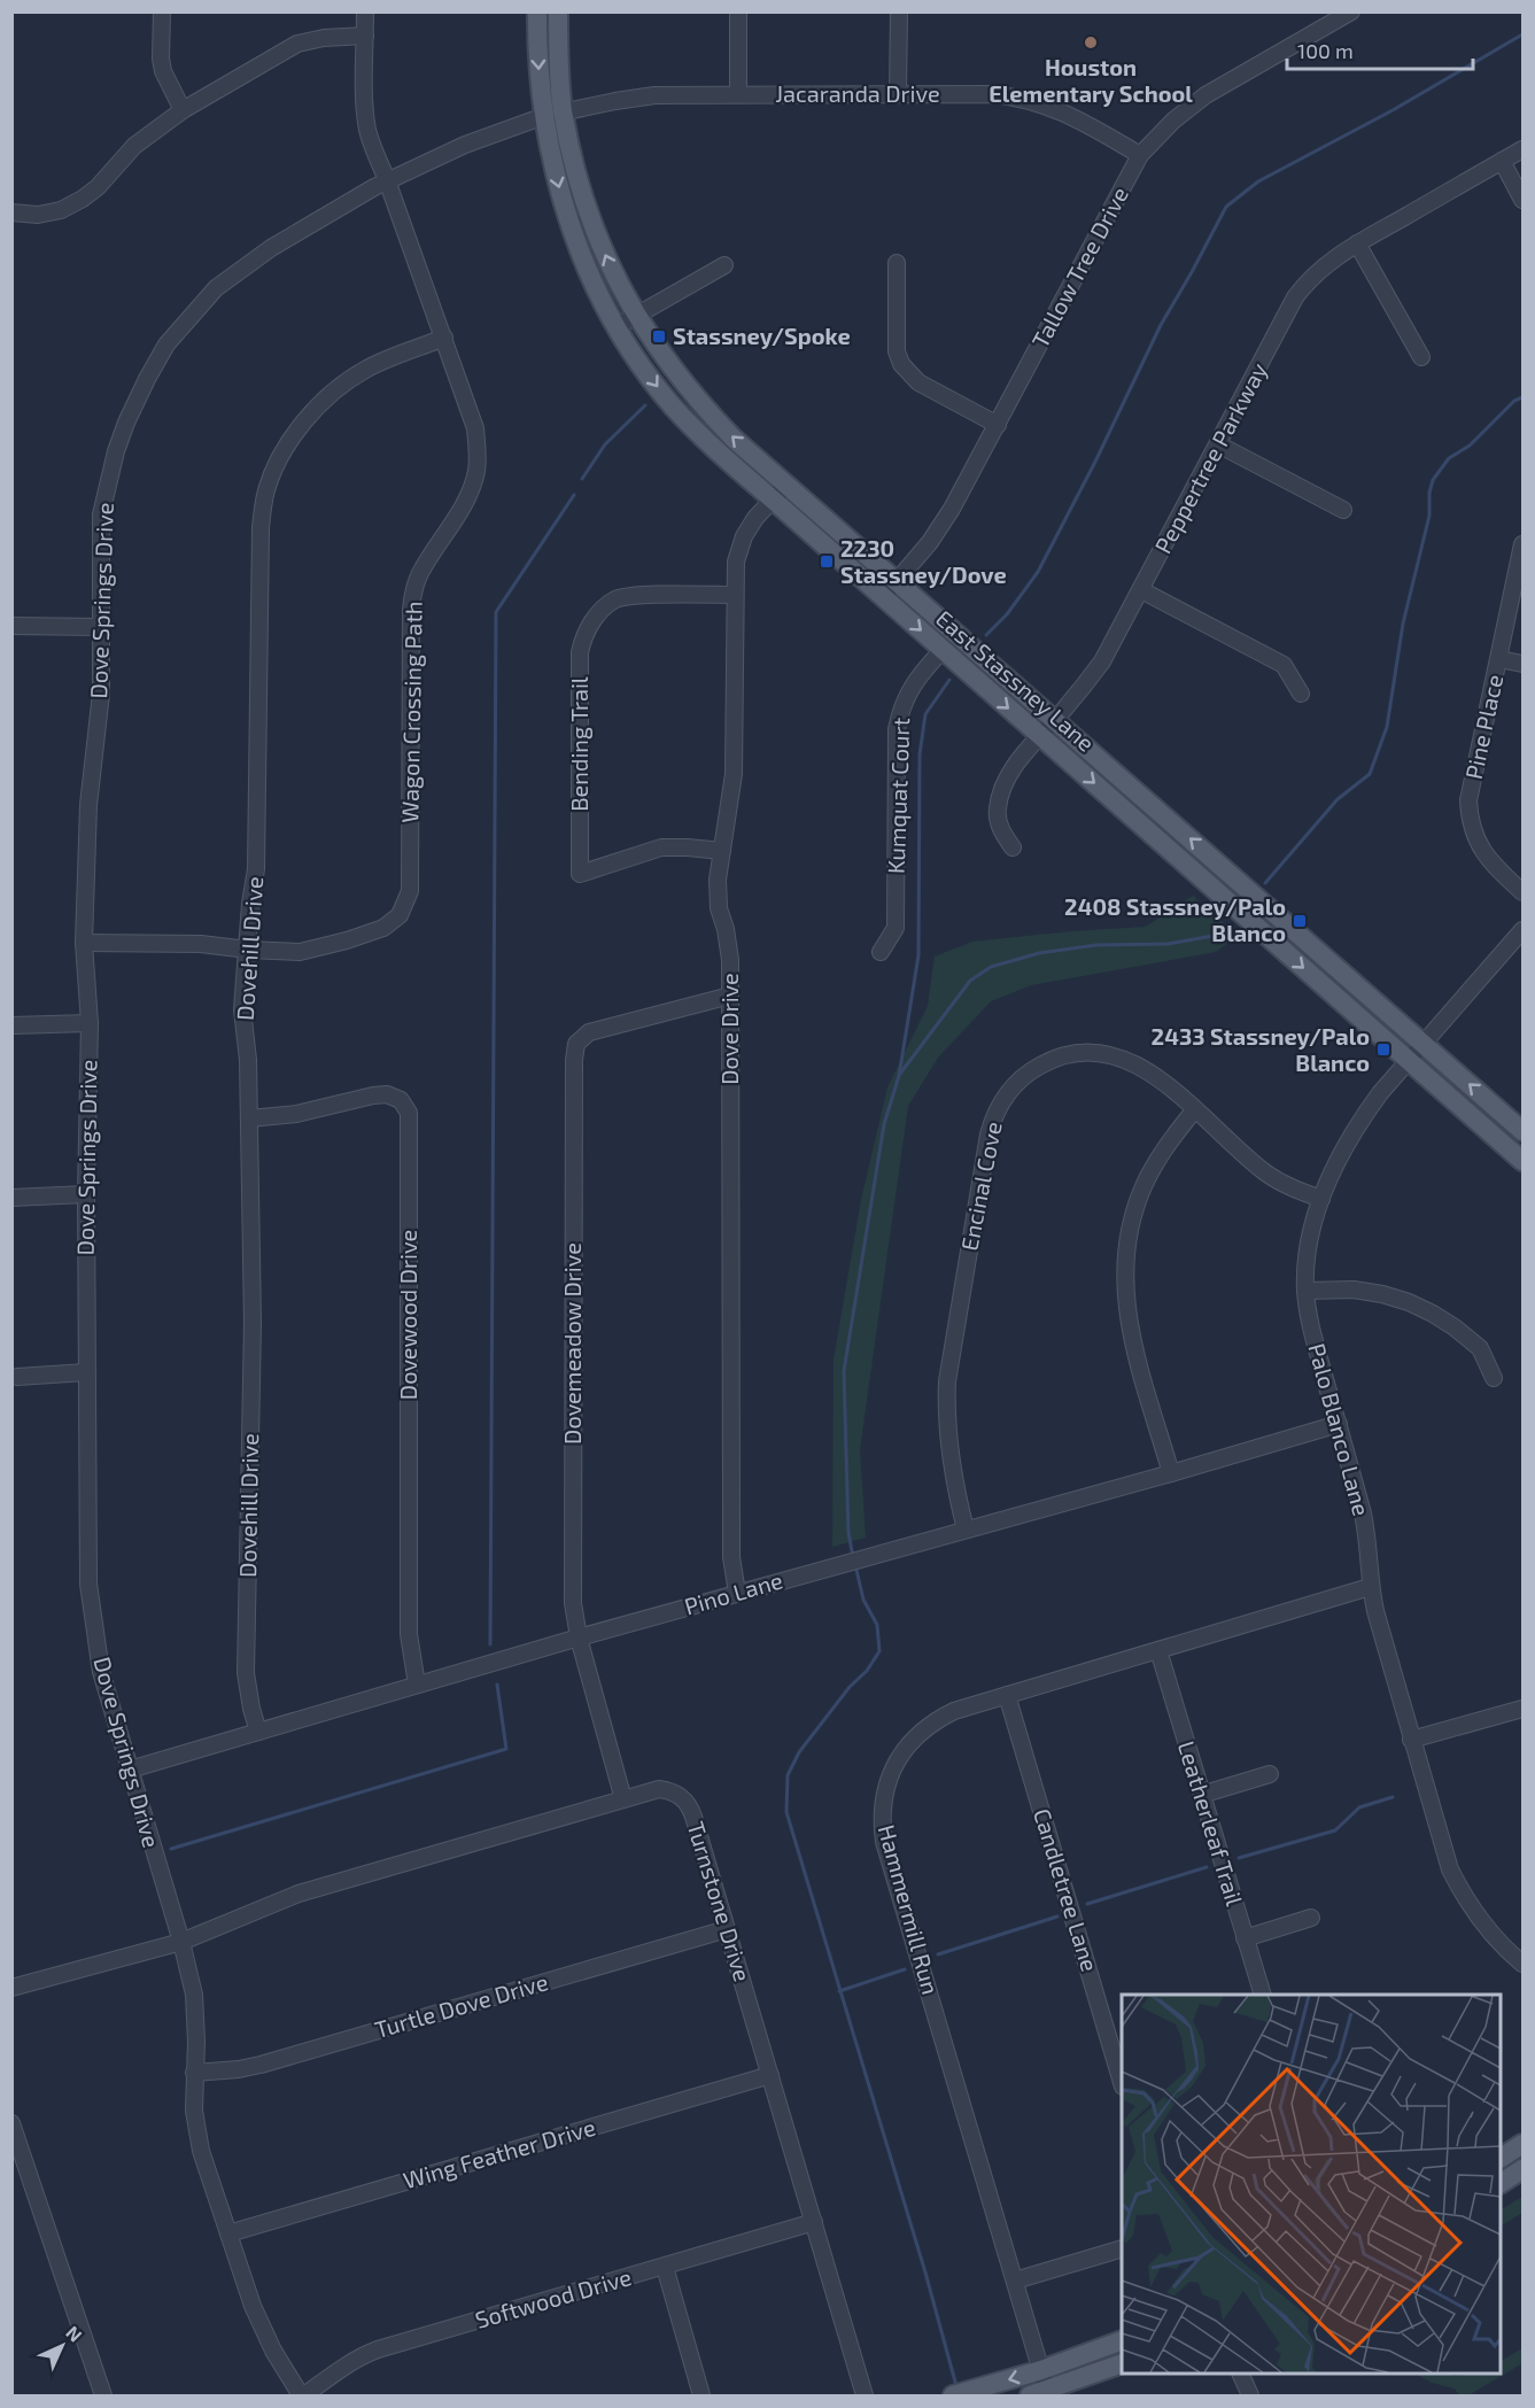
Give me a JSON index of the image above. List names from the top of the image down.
{
  "streets": {
    "main road": ["East Stassney Lane"],
    "street": [
      "Jacaranda Drive",
      "Tallow Tree Drive",
      "Peppertree Parkway",
      "Dove Springs Drive",
      "Wagon Crossing Path",
      "Pine Place",
      "Bending Trail",
      "Kumquat Court",
      "Dovehill Drive",
      "Dove Drive",
      "Encinal Cove",
      "Dovewood Drive",
      "Dovemeadow Drive",
      "Palo Blanco Lane",
      "Pino Lane",
      "Leatherleaf Trail",
      "Candletree Lane",
      "Turnstone Drive",
      "Hammermill Run",
      "Turtle Dove Drive",
      "Wing Feather Drive",
      "Softwood Drive"
    ]
  },
  "crossings": [
    ["Jacaranda Drive", "Tallow Tree Drive"],
    ["Jacaranda Drive", "Dove Springs Drive"],
    ["Jacaranda Drive", "East Stassney Lane"],
    ["Tallow Tree Drive", "East Stassney Lane"],
    ["Peppertree Parkway", "East Stassney Lane"],
    ["Dove Springs Drive", "East Stassney Lane"],
    ["Dove Springs Drive", "Wagon Crossing Path"],
    ["Dove Springs Drive", "Pino Lane"],
    ["Dove Springs Drive", "Turnstone Drive"],
    ["Dove Springs Drive", "Turtle Dove Drive"],
    ["Dove Springs Drive", "Wing Feather Drive"],
    ["Dove Springs Drive", "Softwood Drive"],
    ["East Stassney Lane", "Kumquat Court"],
    ["East Stassney Lane", "Dove Drive"],
    ["East Stassney Lane", "Palo Blanco Lane"],
    ["Wagon Crossing Path", "Dovehill Drive"],
    ["Bending Trail", "Dove Drive"],
    ["Dovehill Drive", "Dovewood Drive"],
    ["Dovehill Drive", "Pino Lane"],
    ["Dove Drive", "Dovemeadow Drive"],
    ["Dove Drive", "Pino Lane"],
    ["Encinal Cove", "Palo Blanco Lane"],
    ["Encinal Cove", "Pino Lane"],
    ["Dovewood Drive", "Pino Lane"],
    ["Dovemeadow Drive", "Pino Lane"],
    ["Dovemeadow Drive", "Turnstone Drive"],
    ["Palo Blanco Lane", "Pino Lane"],
    ["Palo Blanco Lane", "Hammermill Run"],
    ["Leatherleaf Trail", "Hammermill Run"],
    ["Candletree Lane", "Hammermill Run"],
    ["Turnstone Drive", "Turtle Dove Drive"],
    ["Turnstone Drive", "Wing Feather Drive"],
    ["Turnstone Drive", "Softwood Drive"]
  ],
  "places": {
    "other": ["Houston Elementary School"],
    "transit": [
      "Stassney/Spoke",
      "2230 Stassney/Dove",
      "2408 Stassney/Palo Blanco",
      "2433 Stassney/Palo Blanco"
    ]
  },
  "scale_bar": "100 m",
  "north": "top right"
}
